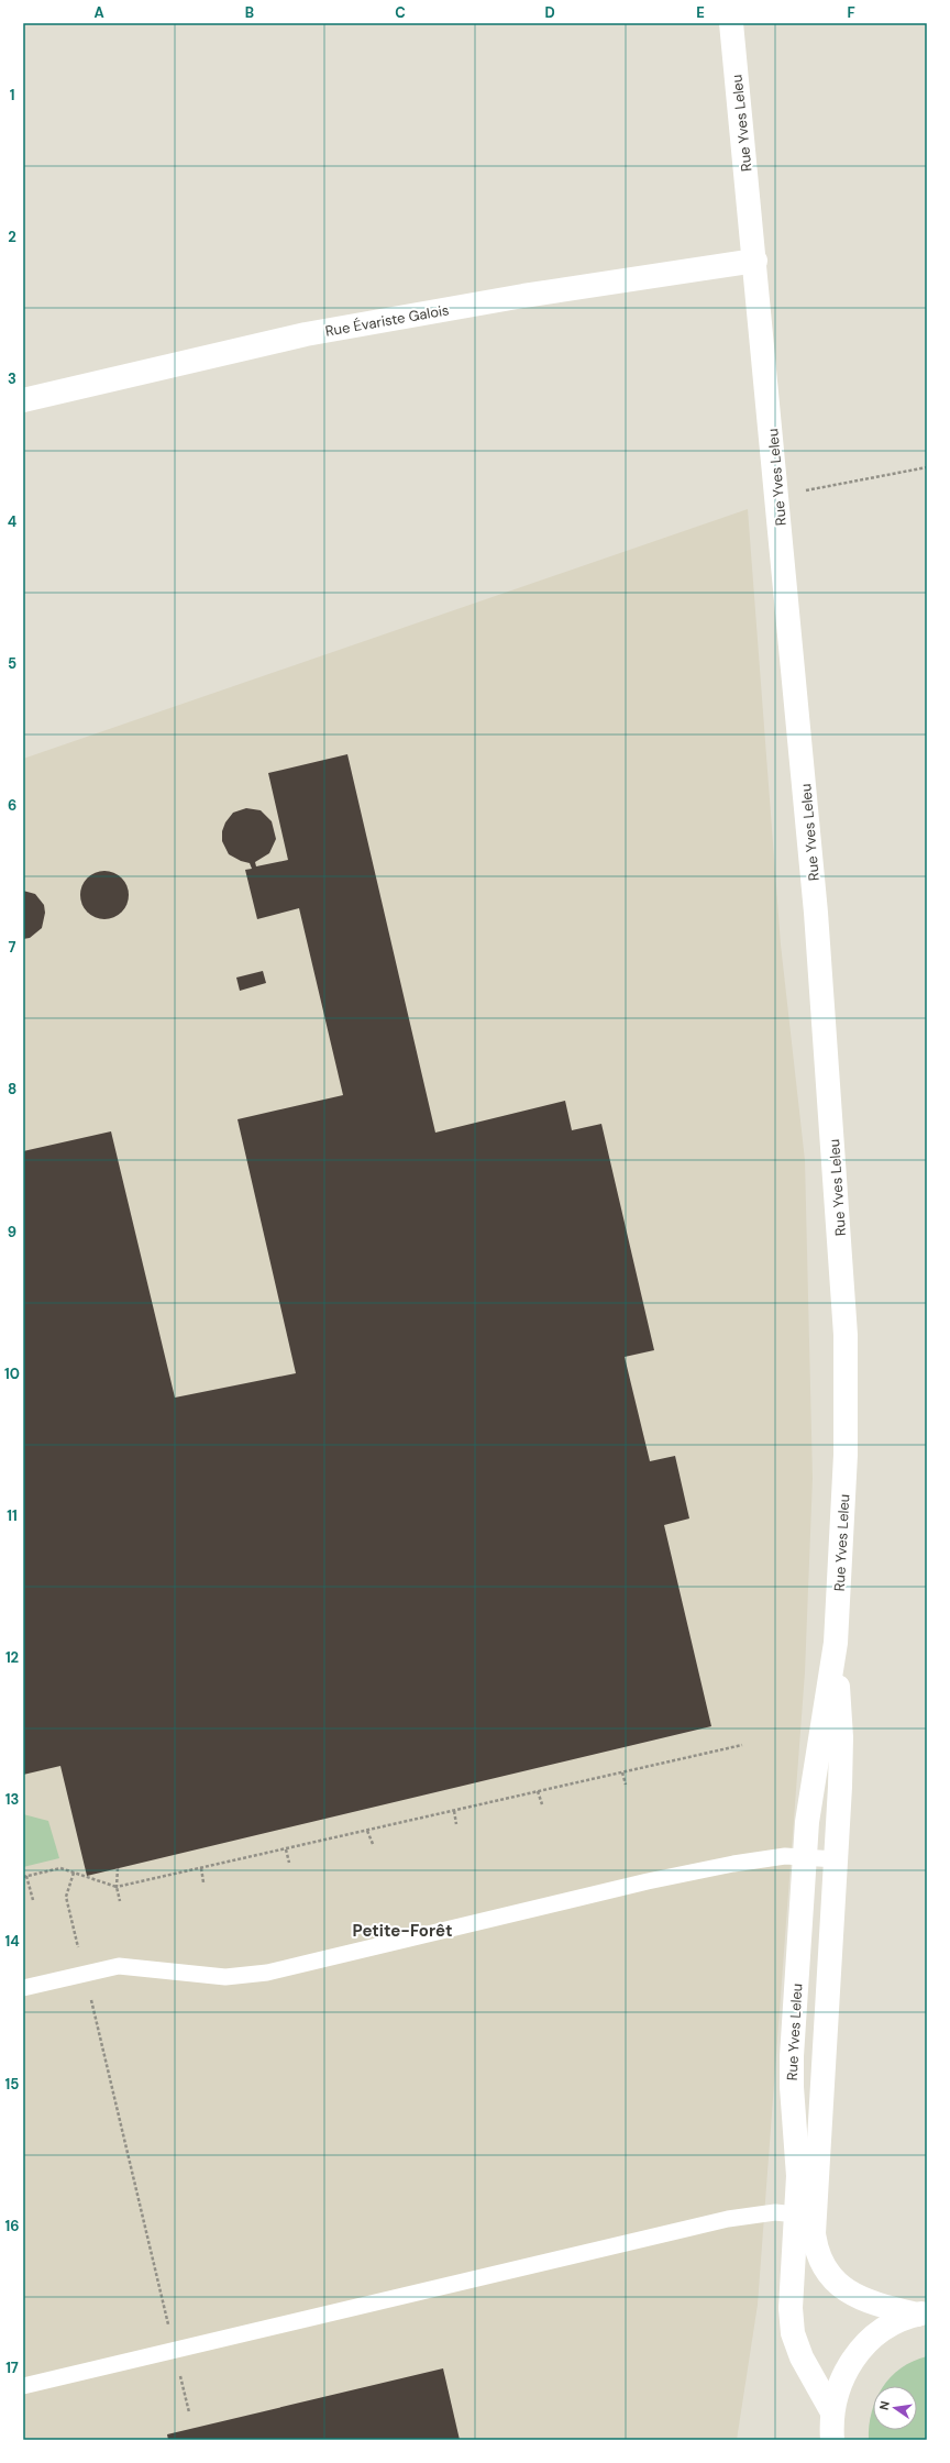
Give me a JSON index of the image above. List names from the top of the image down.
{
  "streets": {
    "street": ["Rue Yves Leleu", "Rue Évariste Galois"]
  },
  "crossings": [
    ["Rue Yves Leleu", "Rue Évariste Galois"]
  ],
  "districts": ["Petite-Forêt"],
  "north": "left",
  "grid": {
    "columns": [
      "A",
      "B",
      "C",
      "D",
      "E",
      "F"
    ],
    "rows": [
      "1",
      "2",
      "3",
      "4",
      "5",
      "6",
      "7",
      "8",
      "9",
      "10",
      "11",
      "12",
      "13",
      "14",
      "15",
      "16",
      "17"
    ]
  }
}
